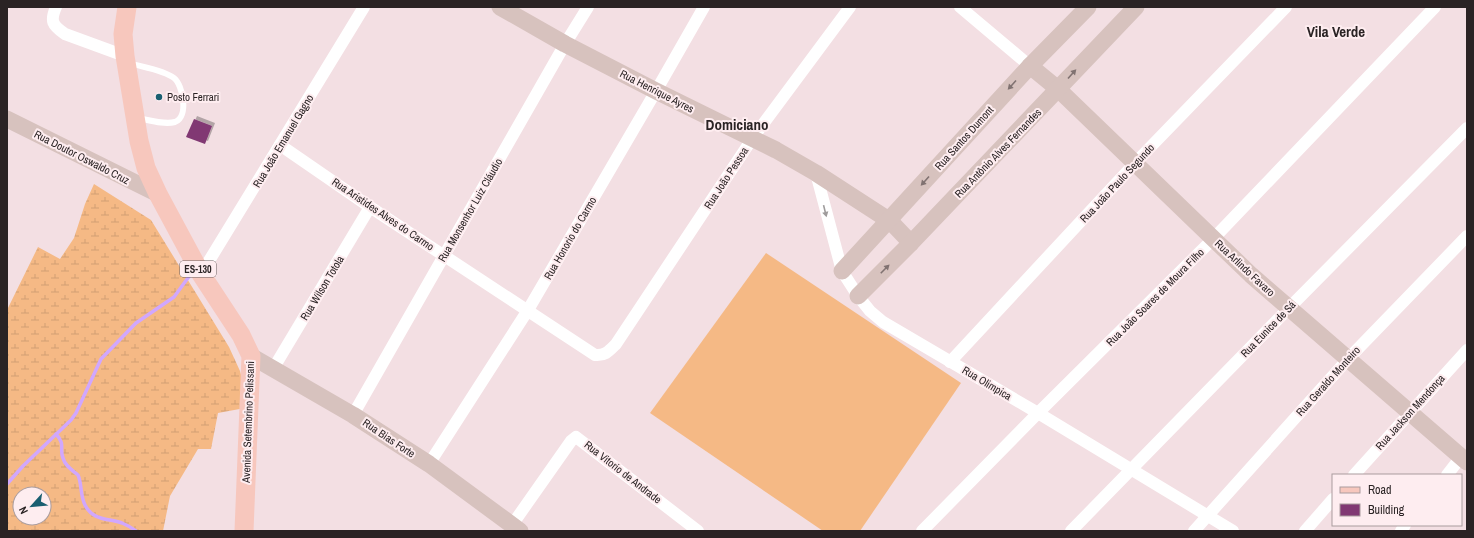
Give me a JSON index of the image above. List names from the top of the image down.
{
  "streets": {
    "main road": ["ES-130", "Avenida Setembrino Pelissani"],
    "street": [
      "Rua Henrique Ayres",
      "Rua Santos Dumont",
      "Rua João Emanuel Gagno",
      "Rua Antônio Alves Fernandes",
      "Rua Doutor Oswaldo Cruz",
      "Rua João Pessoa",
      "Rua João Paulo Segundo",
      "Rua Monsenhor Luiz Cláudio",
      "Rua Aristides Alves do Carmo",
      "Rua Honorio do Carmo",
      "Rua Arlindo Favaro",
      "Rua Wilson Totola",
      "Rua João Soares de Moura Filho",
      "Rua Eunice de Sá",
      "Rua Geraldo Monteiro",
      "Rua Olimpica",
      "Rua Jackson Mendonça",
      "Rua Bias Forte",
      "Rua Vitorio de Andrade"
    ]
  },
  "crossings": [
    ["Rua Henrique Ayres", "Rua Santos Dumont"],
    ["Rua Henrique Ayres", "Rua Antônio Alves Fernandes"],
    ["Rua Henrique Ayres", "Rua João Pessoa"],
    ["Rua Henrique Ayres", "Rua Monsenhor Luiz Cláudio"],
    ["Rua Henrique Ayres", "Rua Honorio do Carmo"],
    ["Rua Henrique Ayres", "Rua Olimpica"],
    ["Rua Santos Dumont", "Rua Arlindo Favaro"],
    ["Rua Santos Dumont", "Rua Olimpica"],
    ["Rua João Emanuel Gagno", "Rua Aristides Alves do Carmo"],
    ["Rua João Emanuel Gagno", "Avenida Setembrino Pelissani"],
    ["Rua Antônio Alves Fernandes", "Rua Arlindo Favaro"],
    ["Rua Antônio Alves Fernandes", "Rua Olimpica"],
    ["Rua Doutor Oswaldo Cruz", "Avenida Setembrino Pelissani"],
    ["Rua João Pessoa", "Rua Aristides Alves do Carmo"],
    ["Rua João Paulo Segundo", "Rua Arlindo Favaro"],
    ["Rua João Paulo Segundo", "Rua Olimpica"],
    ["Rua Monsenhor Luiz Cláudio", "Rua Aristides Alves do Carmo"],
    ["Rua Monsenhor Luiz Cláudio", "Rua Bias Forte"],
    ["Rua Aristides Alves do Carmo", "Rua Honorio do Carmo"],
    ["Rua Aristides Alves do Carmo", "Rua Wilson Totola"],
    ["Rua Honorio do Carmo", "Rua Bias Forte"],
    ["Rua Arlindo Favaro", "Rua João Soares de Moura Filho"],
    ["Rua Arlindo Favaro", "Rua Eunice de Sá"],
    ["Rua Arlindo Favaro", "Rua Geraldo Monteiro"],
    ["Rua Arlindo Favaro", "Rua Jackson Mendonça"],
    ["Rua Wilson Totola", "Rua Bias Forte"],
    ["Rua João Soares de Moura Filho", "Rua Olimpica"],
    ["Rua Eunice de Sá", "Rua Olimpica"],
    ["Rua Geraldo Monteiro", "Rua Olimpica"],
    ["Avenida Setembrino Pelissani", "Rua Bias Forte"],
    ["Rua Bias Forte", "Rua Vitorio de Andrade"]
  ],
  "one_way": ["Rua Santos Dumont", "Rua Antônio Alves Fernandes"],
  "districts": ["Vila Verde", "Domiciano"],
  "places": ["Posto Ferrari"],
  "legend": ["Road", "Building"],
  "north": "bottom left"
}
